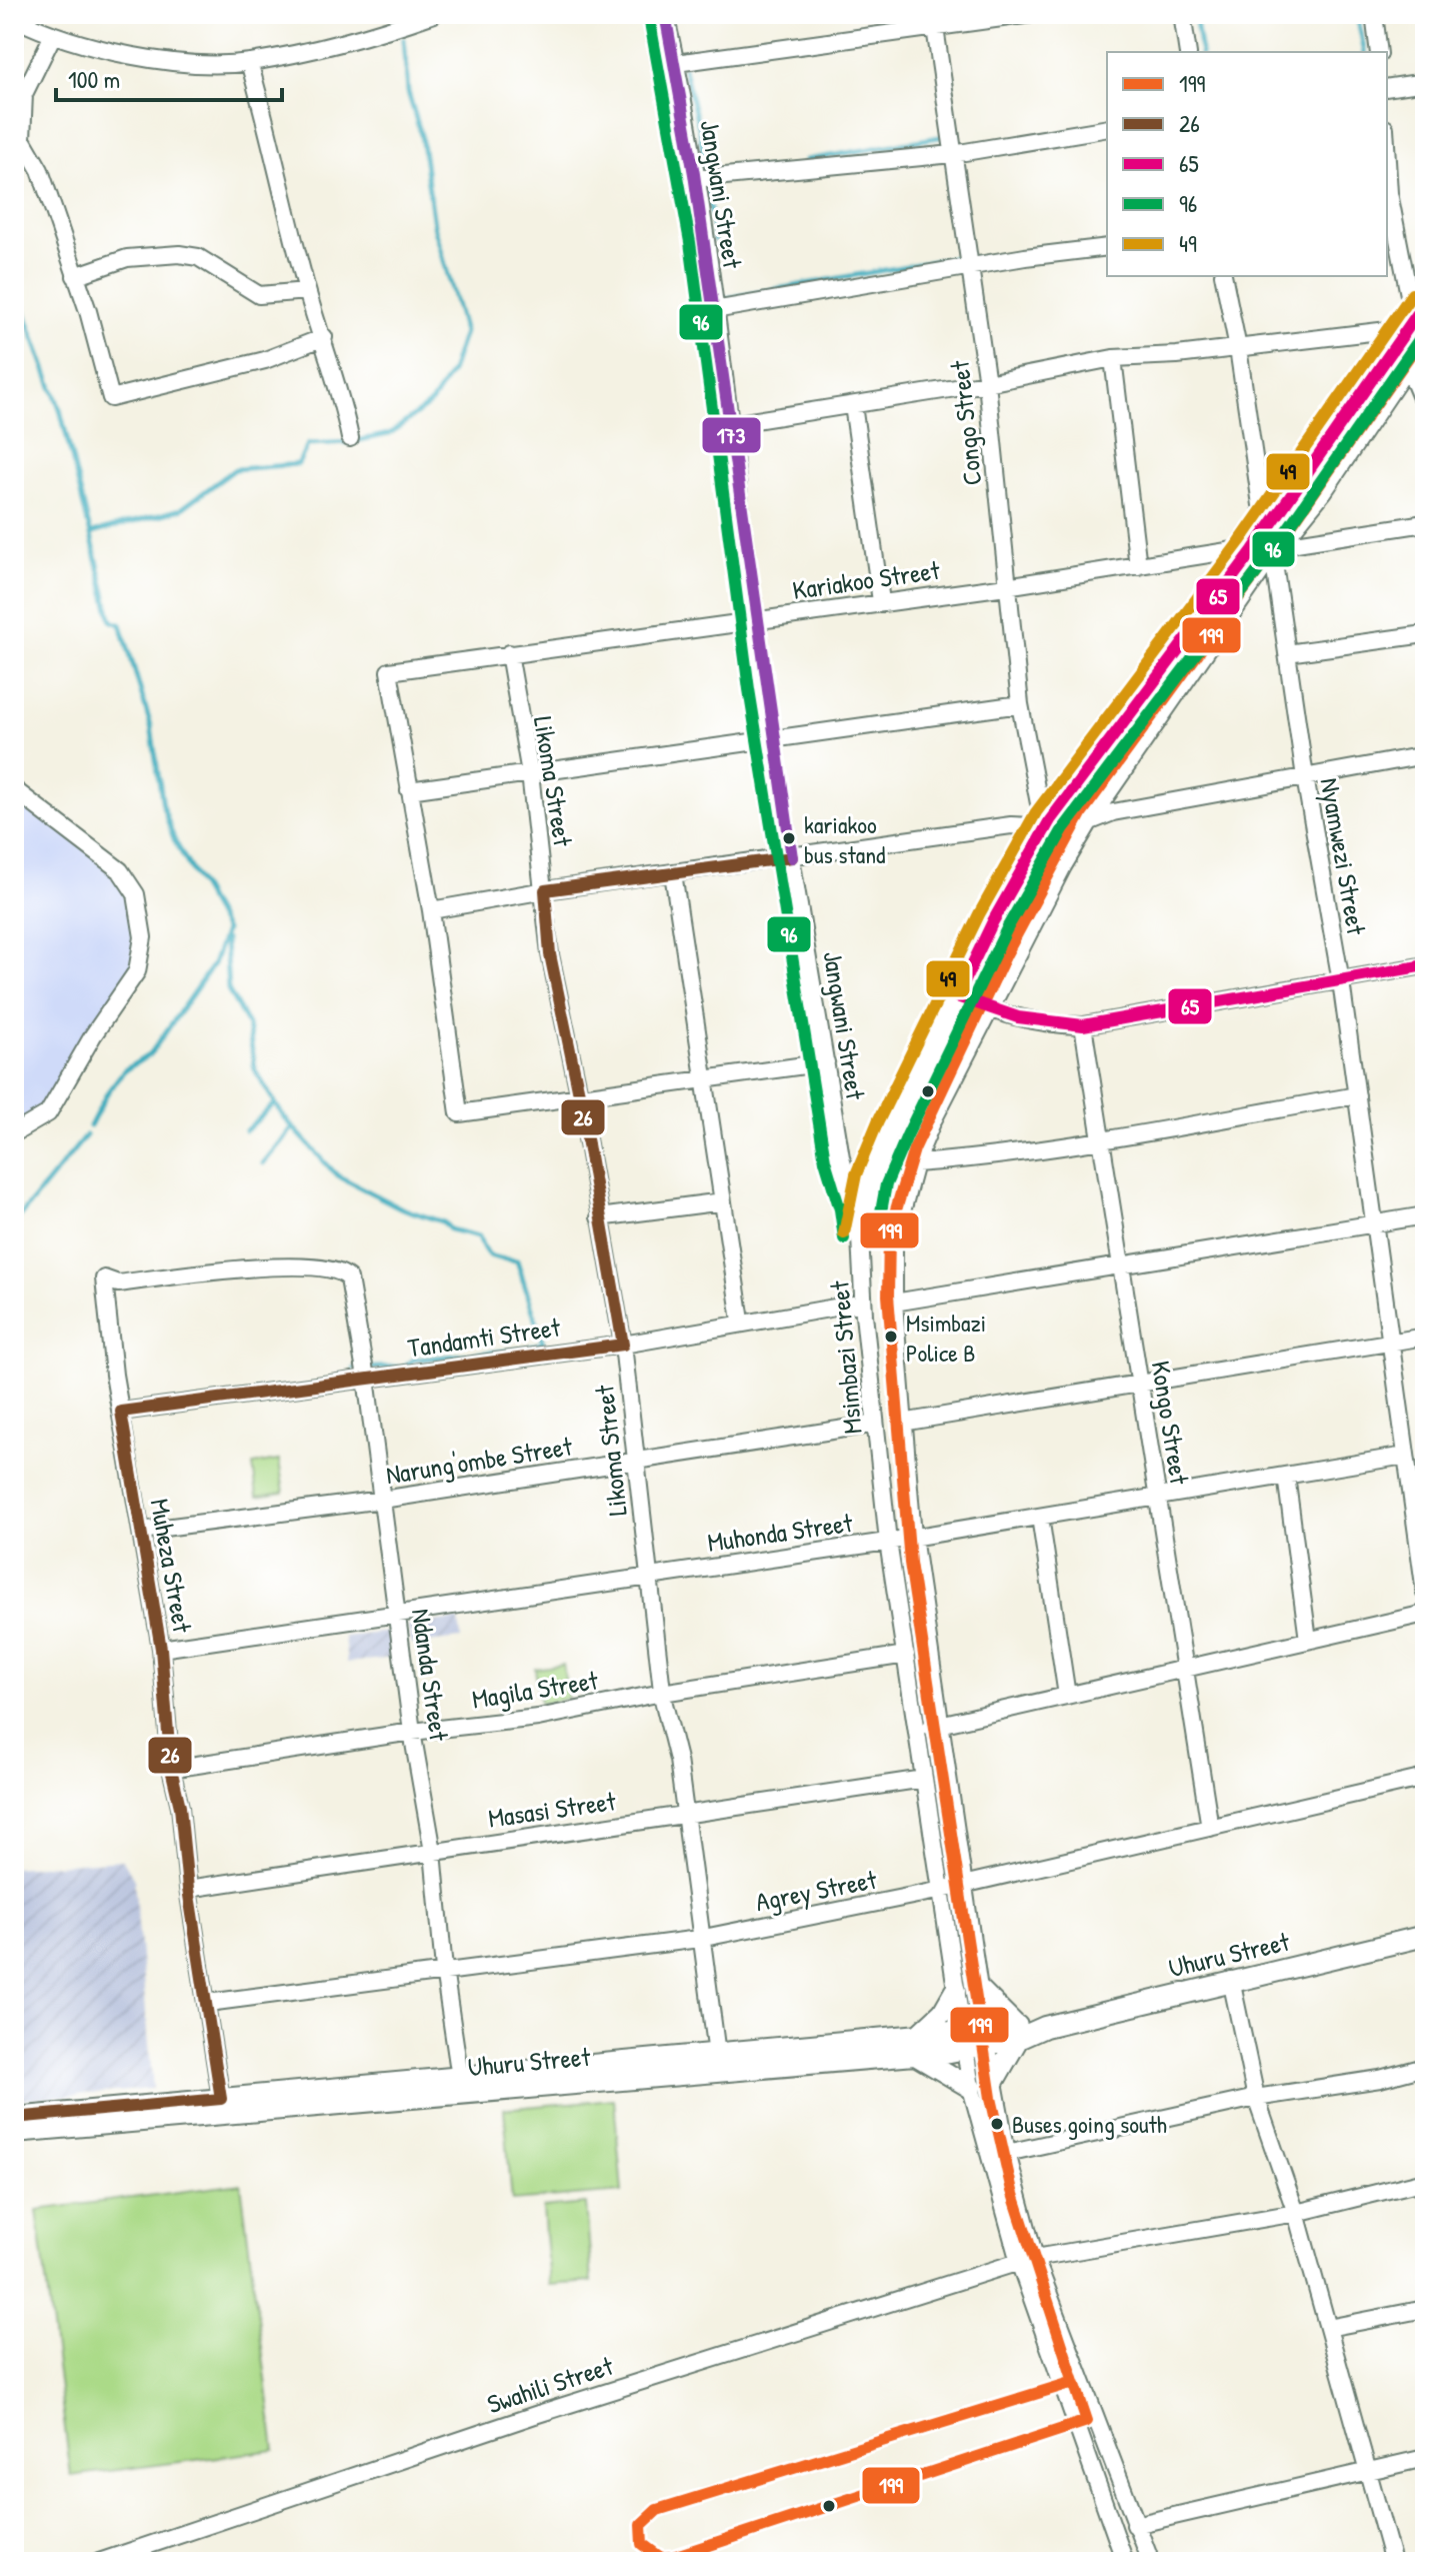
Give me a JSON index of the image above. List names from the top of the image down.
{
  "streets": {
    "main road": ["Uhuru Street"],
    "street": [
      "Jangwani Street",
      "Congo Street",
      "Kariakoo Street",
      "Likoma Street",
      "Nyamwezi Street",
      "Tandamti Street",
      "Msimbazi Street",
      "Kongo Street",
      "Narung'ombe Street",
      "Muhonda Street",
      "Muheza Street",
      "Ndanda Street",
      "Magila Street",
      "Masasi Street",
      "Agrey Street",
      "Swahili Street"
    ]
  },
  "crossings": [
    ["Jangwani Street", "Kariakoo Street"],
    ["Jangwani Street", "Msimbazi Street"],
    ["Congo Street", "Kariakoo Street"],
    ["Congo Street", "Msimbazi Street"],
    ["Kariakoo Street", "Likoma Street"],
    ["Kariakoo Street", "Msimbazi Street"],
    ["Likoma Street", "Tandamti Street"],
    ["Likoma Street", "Narung'ombe Street"],
    ["Likoma Street", "Muhonda Street"],
    ["Likoma Street", "Magila Street"],
    ["Likoma Street", "Masasi Street"],
    ["Likoma Street", "Agrey Street"],
    ["Likoma Street", "Uhuru Street"],
    ["Nyamwezi Street", "Msimbazi Street"],
    ["Nyamwezi Street", "Muhonda Street"],
    ["Tandamti Street", "Muheza Street"],
    ["Tandamti Street", "Ndanda Street"],
    ["Msimbazi Street", "Muhonda Street"],
    ["Msimbazi Street", "Magila Street"],
    ["Msimbazi Street", "Masasi Street"],
    ["Msimbazi Street", "Agrey Street"],
    ["Msimbazi Street", "Uhuru Street"],
    ["Msimbazi Street", "Swahili Street"],
    ["Kongo Street", "Muhonda Street"],
    ["Kongo Street", "Agrey Street"],
    ["Narung'ombe Street", "Muheza Street"],
    ["Narung'ombe Street", "Ndanda Street"],
    ["Muhonda Street", "Muheza Street"],
    ["Muhonda Street", "Ndanda Street"],
    ["Muheza Street", "Ndanda Street"],
    ["Muheza Street", "Magila Street"],
    ["Muheza Street", "Masasi Street"],
    ["Muheza Street", "Agrey Street"],
    ["Muheza Street", "Uhuru Street"],
    ["Ndanda Street", "Magila Street"],
    ["Ndanda Street", "Masasi Street"],
    ["Ndanda Street", "Agrey Street"],
    ["Ndanda Street", "Uhuru Street"]
  ],
  "places": ["kariakoo bus stand", "Msimbazi Police B", "Buses going south"],
  "lines": [
    "transit line 173",
    "transit line 96",
    "transit line 49",
    "transit line 65",
    "transit line 199",
    "transit line 26"
  ],
  "legend": [
    "199",
    "26",
    "65",
    "96",
    "49"
  ],
  "scale_bar": "100 m"
}
